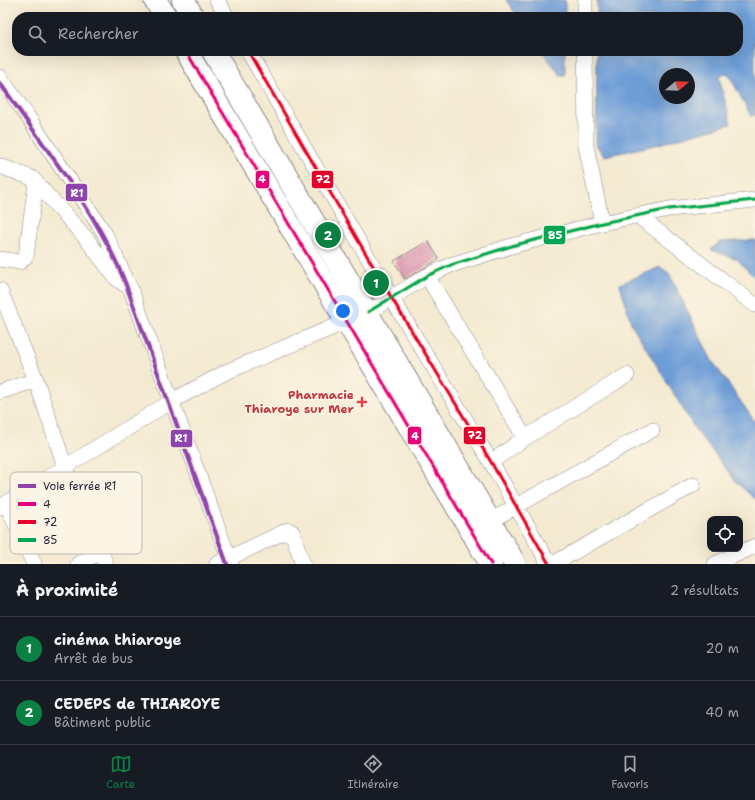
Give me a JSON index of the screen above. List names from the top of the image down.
{
  "places": {
    "health": ["Pharmacie Thiaroye sur Mer"]
  },
  "lines": [
    "transit line 4",
    "transit line 72",
    "rail line R1",
    "transit line 85"
  ],
  "legend": [
    "Voie ferrée R1",
    "4",
    "72",
    "85"
  ],
  "north": "right",
  "page": {
    "search": "Rechercher",
    "pins": ["2", "1"],
    "heading": ["À proximité", "2 résultats"],
    "list": [
      {
        "mark": "1",
        "name": "cinéma thiaroye",
        "note": "Arrêt de bus",
        "value": "20 m"
      },
      {
        "mark": "2",
        "name": "CEDEPS de THIAROYE",
        "note": "Bâtiment public",
        "value": "40 m"
      }
    ],
    "nav": ["Carte", "Itinéraire", "Favoris"]
  }
}
